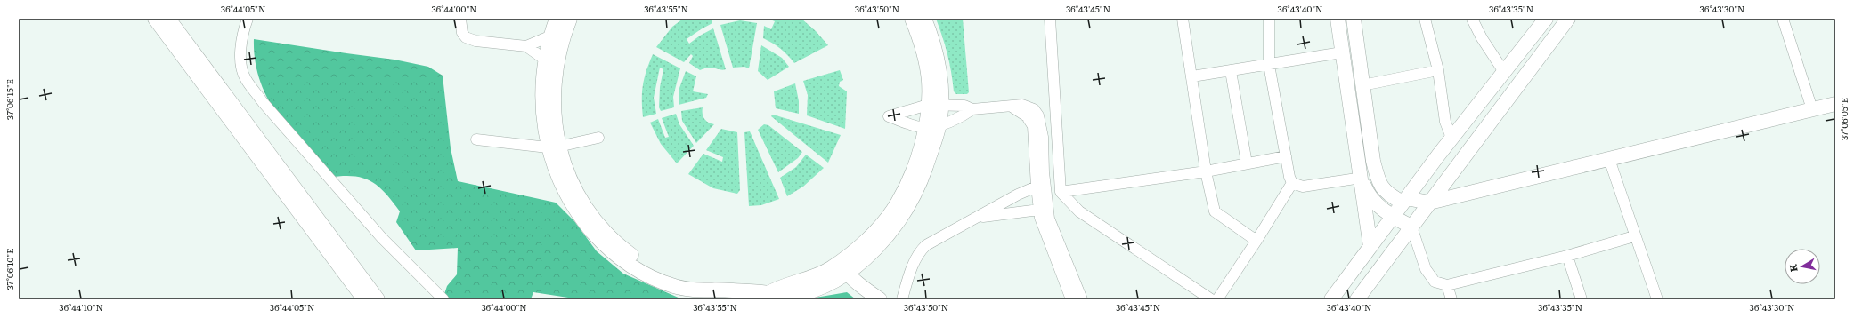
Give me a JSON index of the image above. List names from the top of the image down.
{
  "north": "left",
  "coordinates": [
    "36°44'05\"N",
    "36°44'00\"N",
    "36°43'55\"N",
    "36°43'50\"N",
    "36°43'45\"N",
    "36°43'40\"N",
    "36°43'35\"N",
    "36°43'30\"N",
    "37°06'15\"E",
    "37°06'05\"E",
    "37°06'10\"E",
    "36°44'10\"N"
  ]
}
